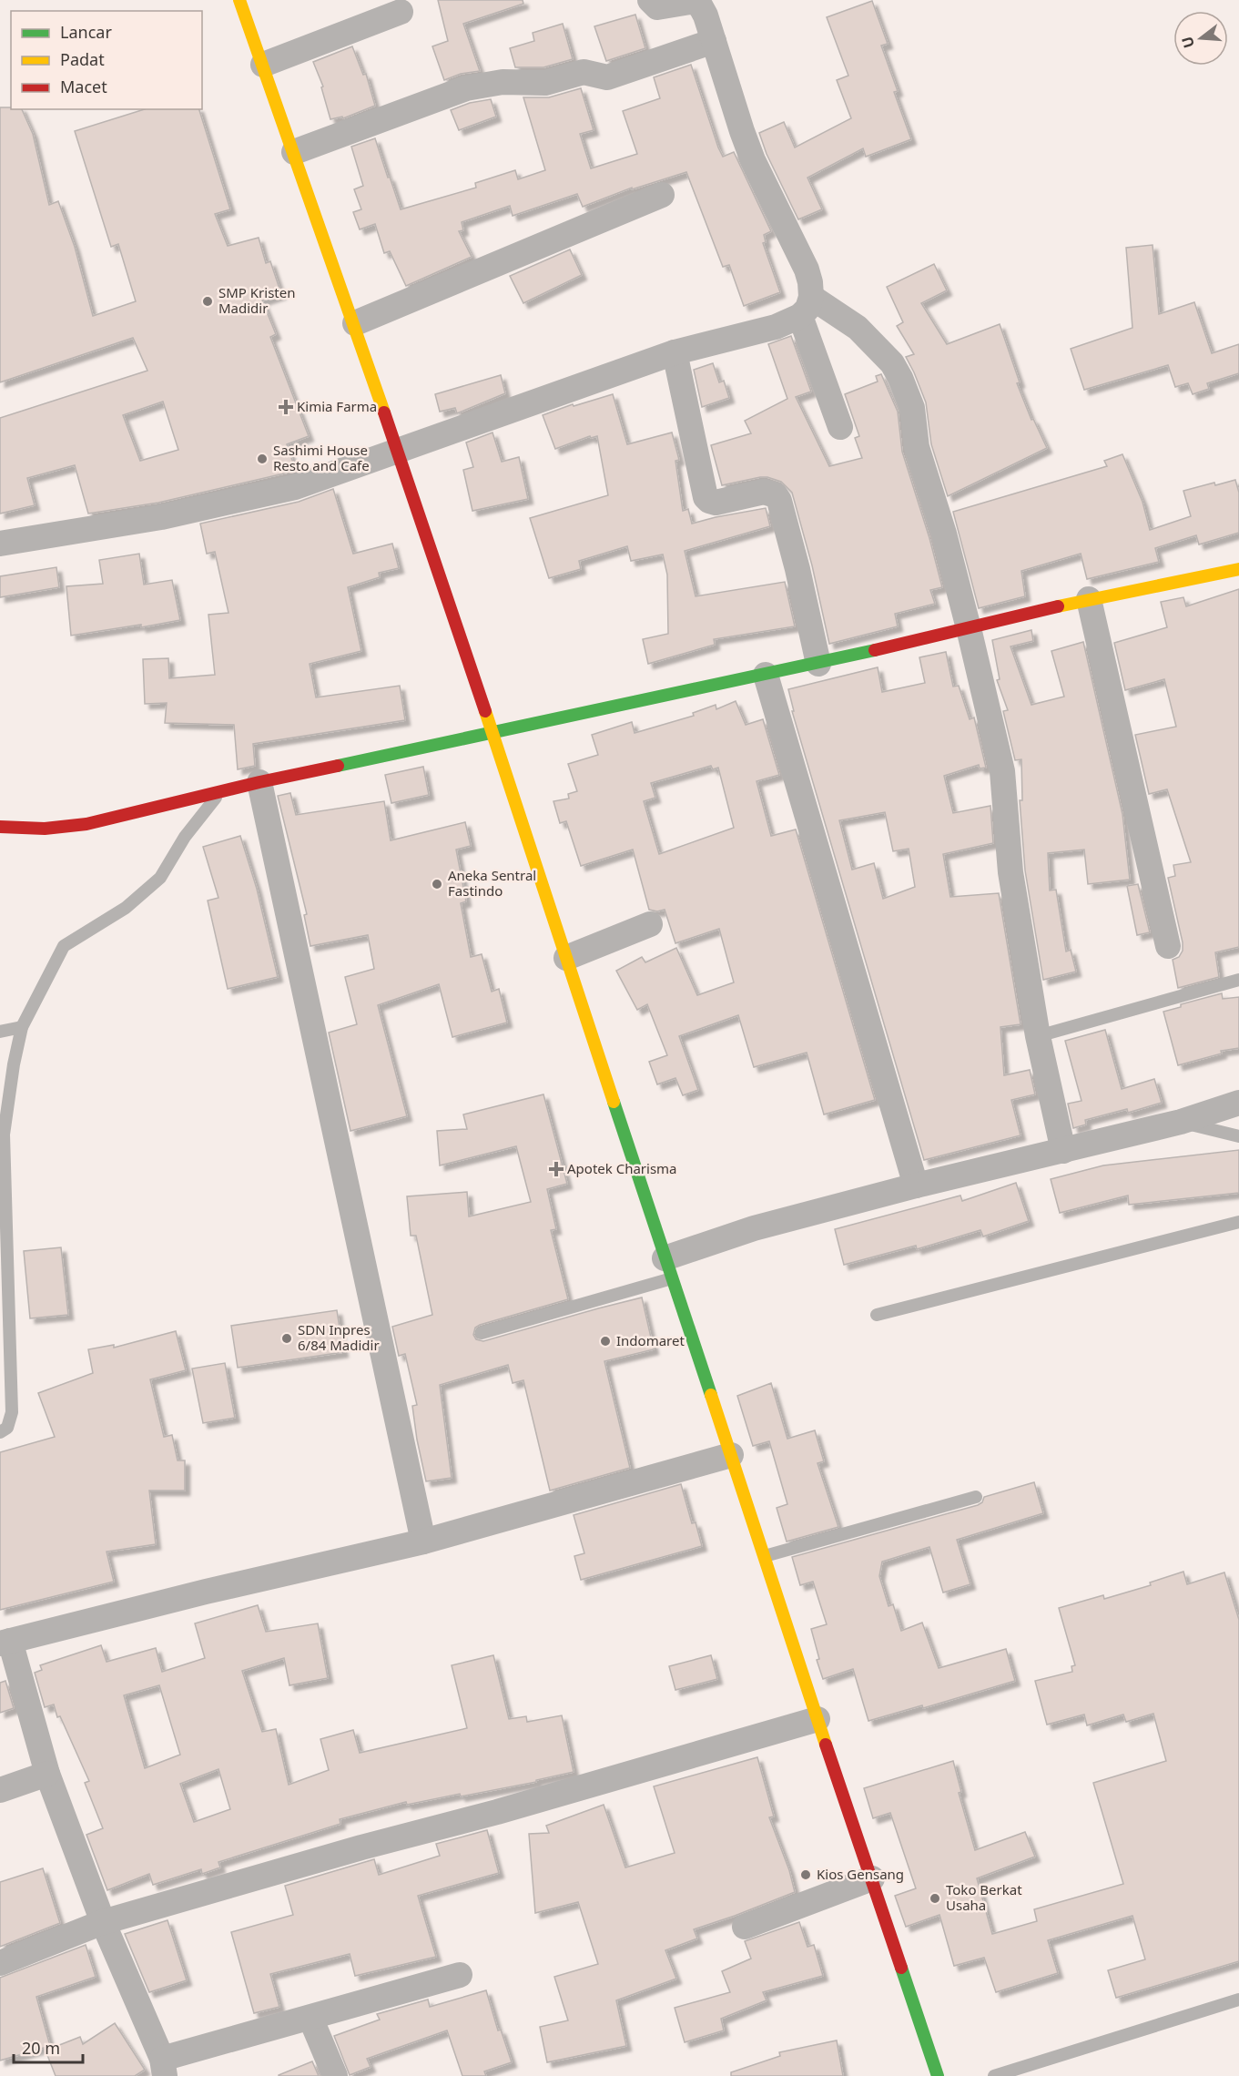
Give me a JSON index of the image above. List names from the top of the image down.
{
  "places": {
    "other": [
      "SMP Kristen Madidir",
      "Sashimi House Resto and Cafe",
      "Aneka Sentral Fastindo",
      "SDN Inpres 6/84 Madidir",
      "Indomaret",
      "Kios Gensang",
      "Toko Berkat Usaha"
    ],
    "health": ["Kimia Farma", "Apotek Charisma"]
  },
  "legend": ["Lancar", "Padat", "Macet"],
  "scale_bar": "20 m",
  "north": "left"
}
